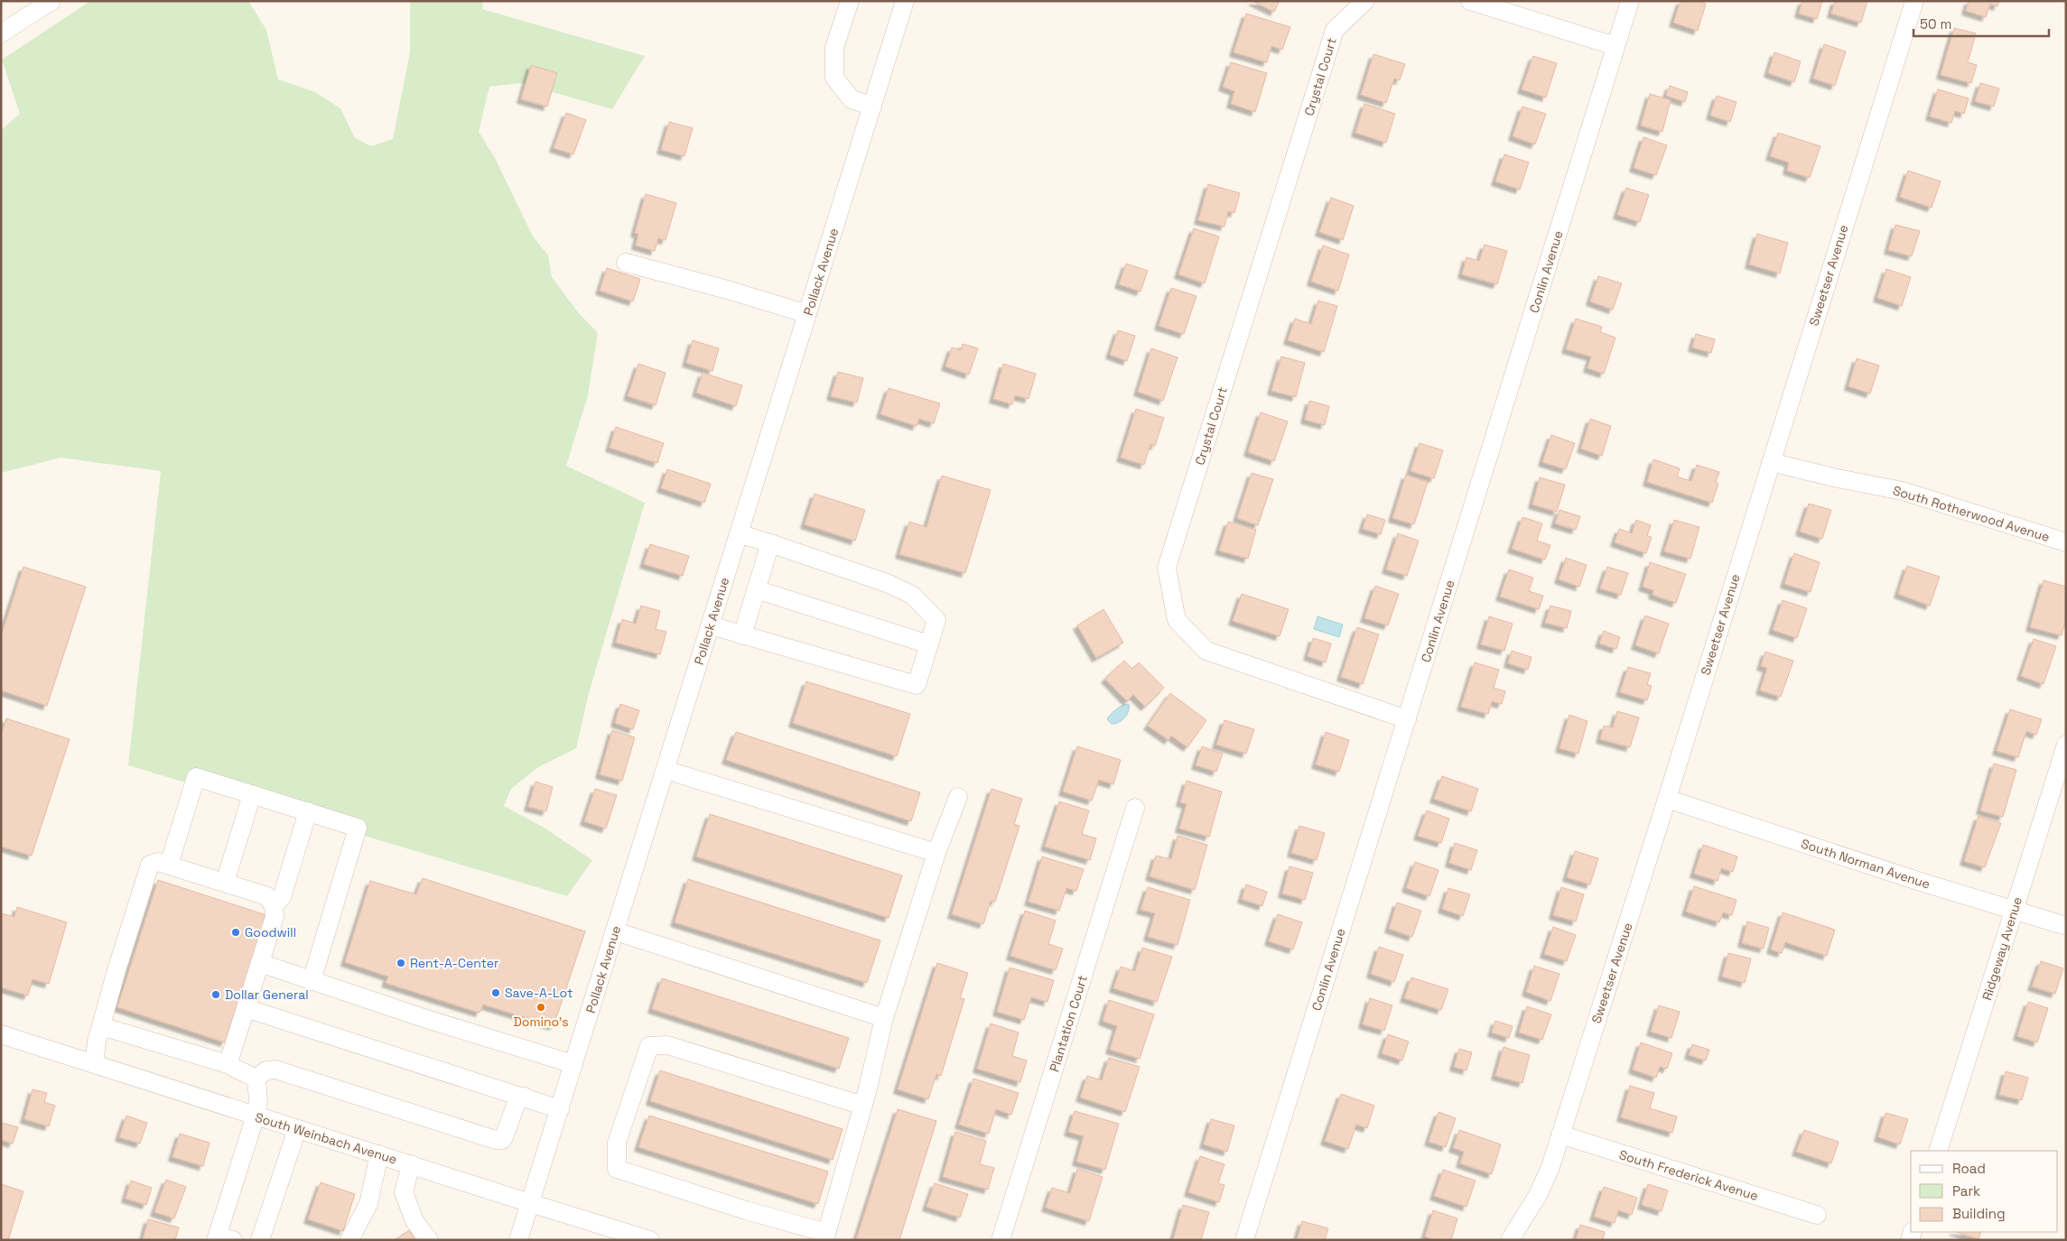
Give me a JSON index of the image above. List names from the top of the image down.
{
  "streets": {
    "street": [
      "Crystal Court",
      "Pollack Avenue",
      "Conlin Avenue",
      "Sweetser Avenue",
      "South Rotherwood Avenue",
      "South Norman Avenue",
      "Ridgeway Avenue",
      "Plantation Court",
      "South Weinbach Avenue",
      "South Frederick Avenue"
    ]
  },
  "crossings": [
    ["Crystal Court", "Conlin Avenue"],
    ["Pollack Avenue", "South Weinbach Avenue"],
    ["Sweetser Avenue", "South Rotherwood Avenue"],
    ["Sweetser Avenue", "South Norman Avenue"],
    ["Sweetser Avenue", "South Frederick Avenue"],
    ["South Norman Avenue", "Ridgeway Avenue"]
  ],
  "places": [
    "Goodwill",
    "Rent-A-Center",
    "Save-A-Lot",
    "Dollar General",
    "Domino's"
  ],
  "legend": ["Road", "Park", "Building"],
  "scale_bar": "50 m"
}
